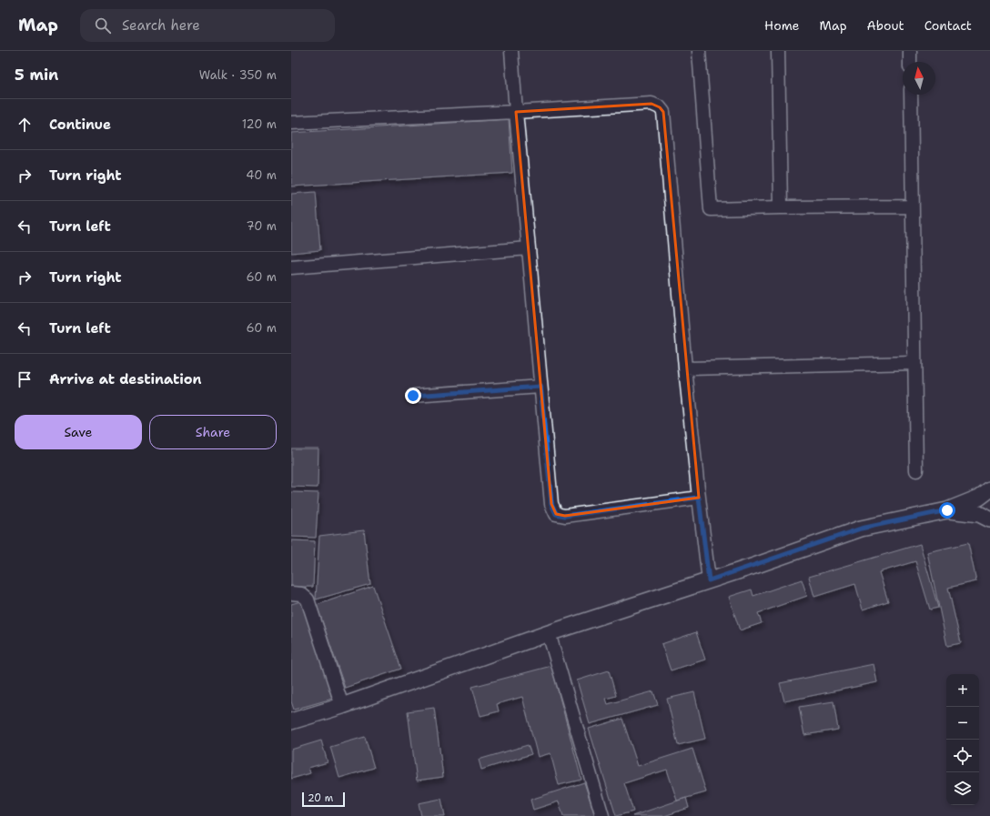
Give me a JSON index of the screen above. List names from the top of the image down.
{
  "scale_bar": "20 m",
  "north": "top",
  "page": {
    "header": "Map",
    "search": "Search here",
    "nav": [
      "Home",
      "Map",
      "About",
      "Contact"
    ],
    "heading": ["5 min", "Walk · 350 m"],
    "list": [
      ["Continue", "120 m"],
      ["Turn right", "40 m"],
      ["Turn left", "70 m"],
      ["Turn right", "60 m"],
      ["Turn left", "60 m"],
      "Arrive at destination"
    ],
    "buttons": ["Save", "Share"],
    "map_buttons": ["+", "−"],
    "scale": "20 m"
  }
}
